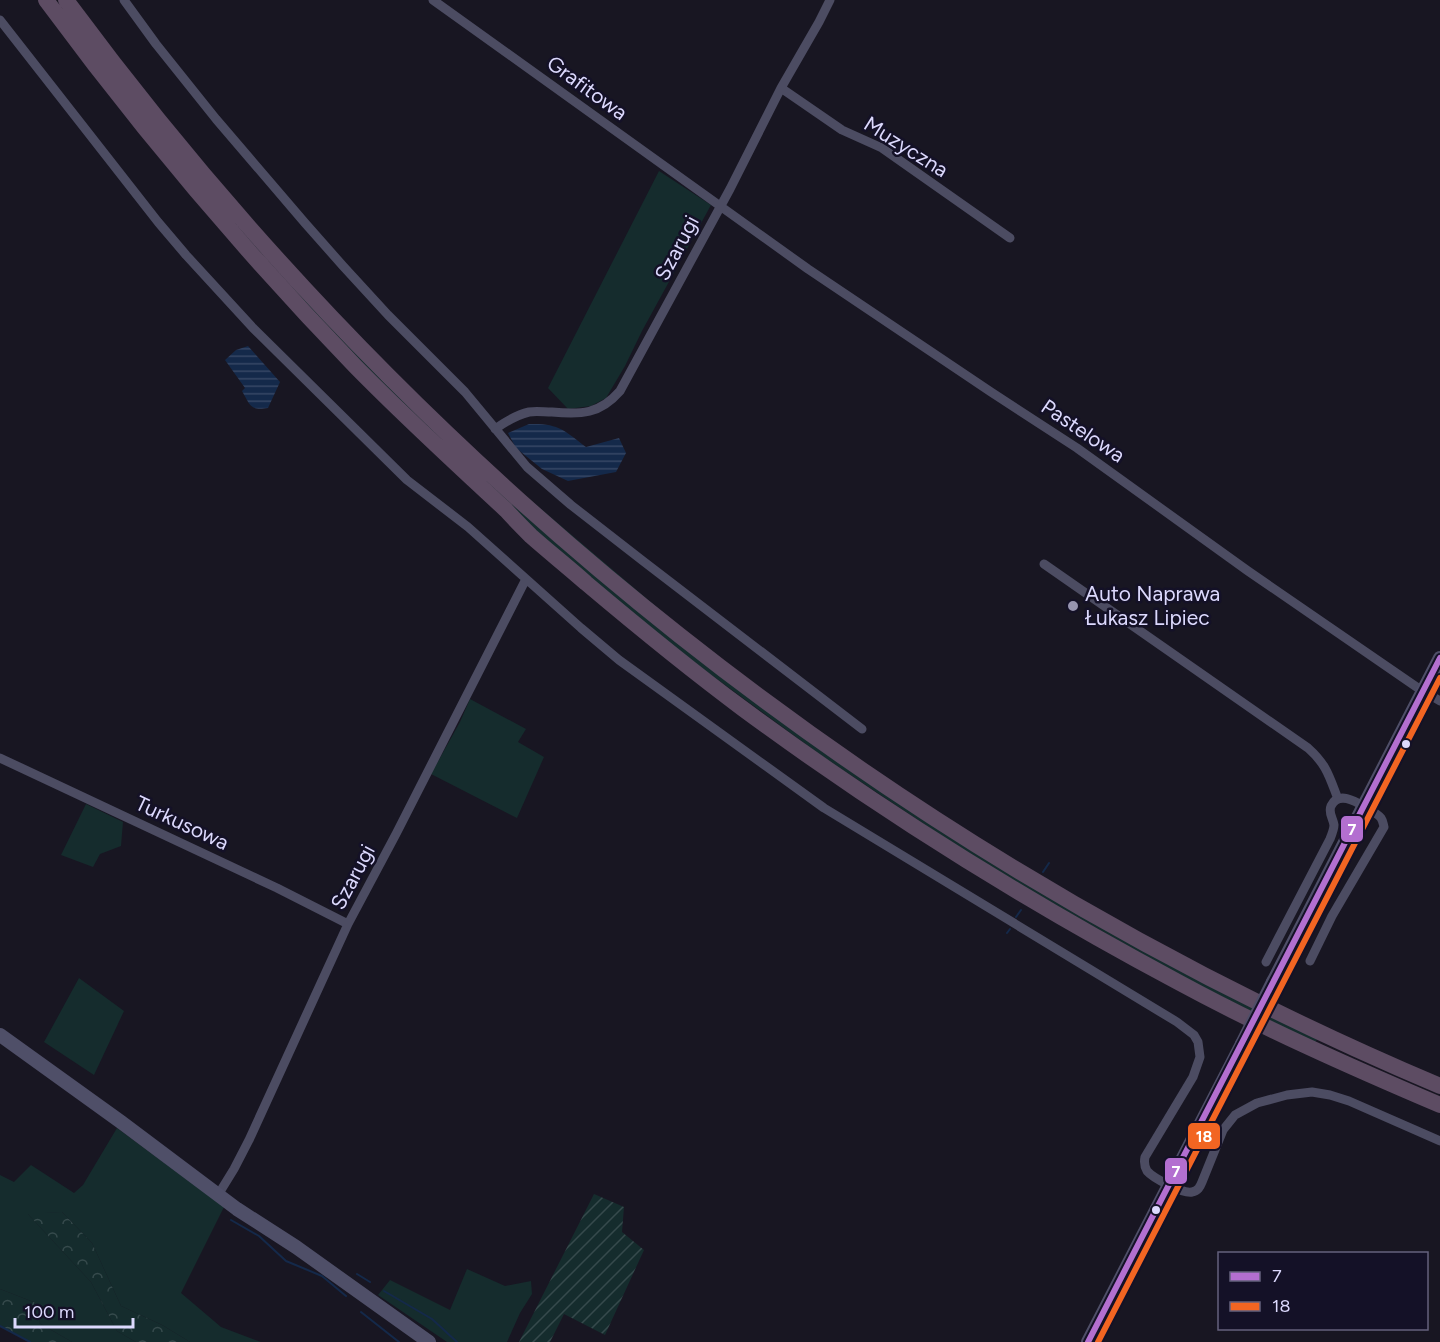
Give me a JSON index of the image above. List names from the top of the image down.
{
  "streets": {
    "street": [
      "Grafitowa",
      "Muzyczna",
      "Szarugi",
      "Pastelowa",
      "Turkusowa"
    ]
  },
  "crossings": [
    ["Grafitowa", "Szarugi"],
    ["Grafitowa", "Pastelowa"],
    ["Muzyczna", "Szarugi"],
    ["Szarugi", "Pastelowa"],
    ["Szarugi", "Turkusowa"]
  ],
  "places": ["Auto Naprawa Łukasz Lipiec"],
  "lines": ["transit line 7", "transit line 18"],
  "legend": ["7", "18"],
  "scale_bar": "100 m"
}
